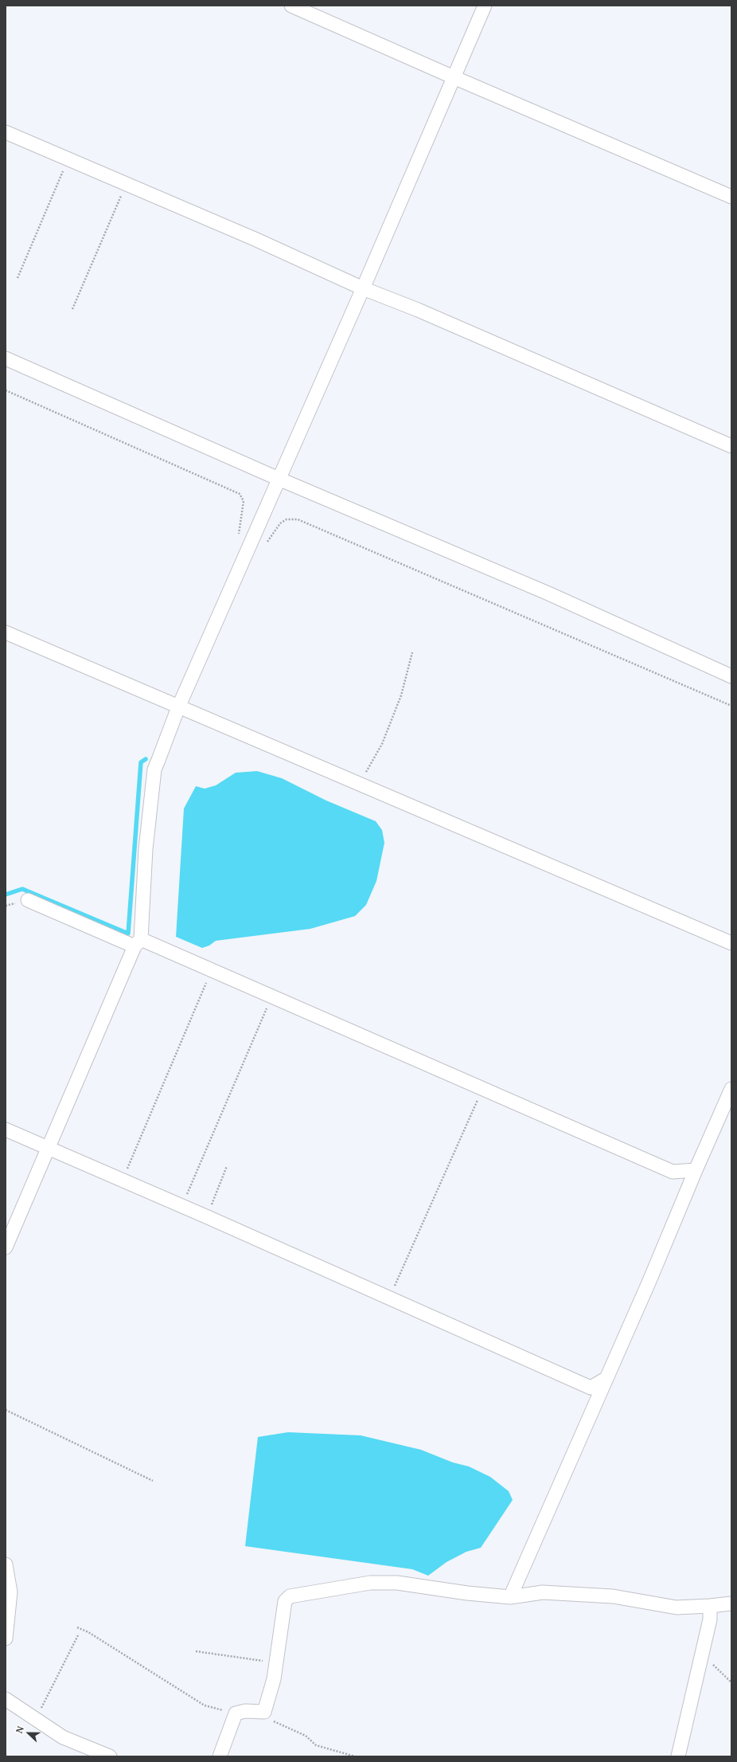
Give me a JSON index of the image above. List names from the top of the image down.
{
  "north": "left"
}
